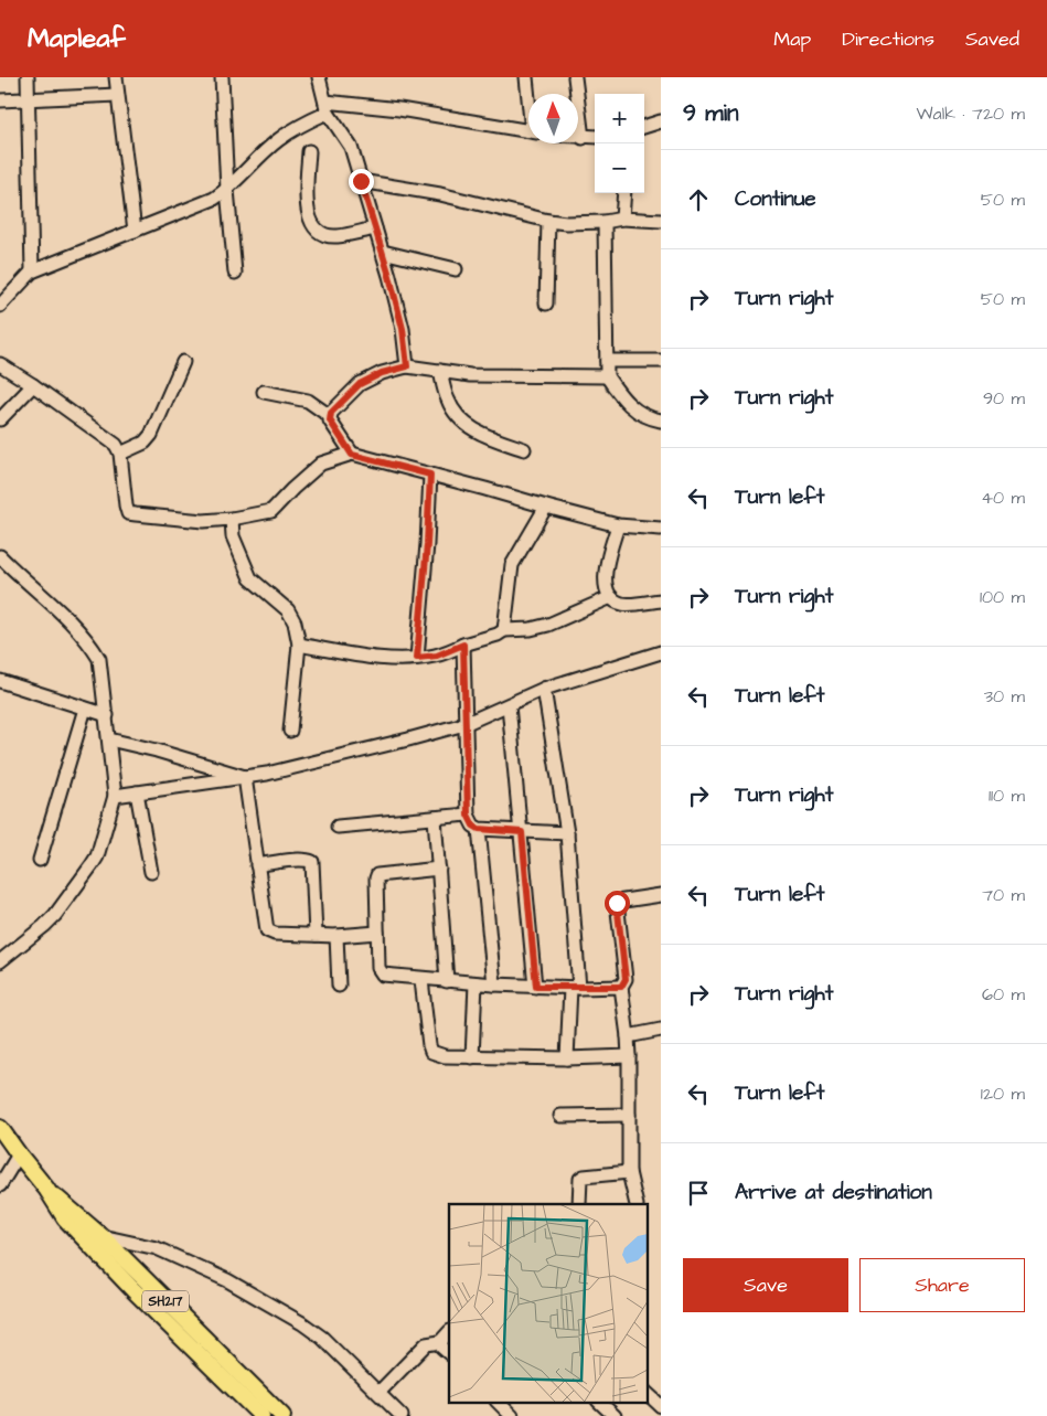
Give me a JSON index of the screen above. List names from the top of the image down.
{
  "streets": {
    "main road": ["SH217"]
  },
  "north": "top",
  "page": {
    "header": "Mapleaf",
    "nav": ["Map", "Directions", "Saved"],
    "heading": ["9 min", "Walk · 720 m"],
    "map_buttons": ["+", "−"],
    "list": [
      ["Continue", "50 m"],
      ["Turn right", "50 m"],
      ["Turn right", "90 m"],
      ["Turn left", "40 m"],
      ["Turn right", "100 m"],
      ["Turn left", "30 m"],
      ["Turn right", "110 m"],
      ["Turn left", "70 m"],
      ["Turn right", "60 m"],
      ["Turn left", "120 m"],
      "Arrive at destination"
    ],
    "buttons": ["Save", "Share"]
  }
}
